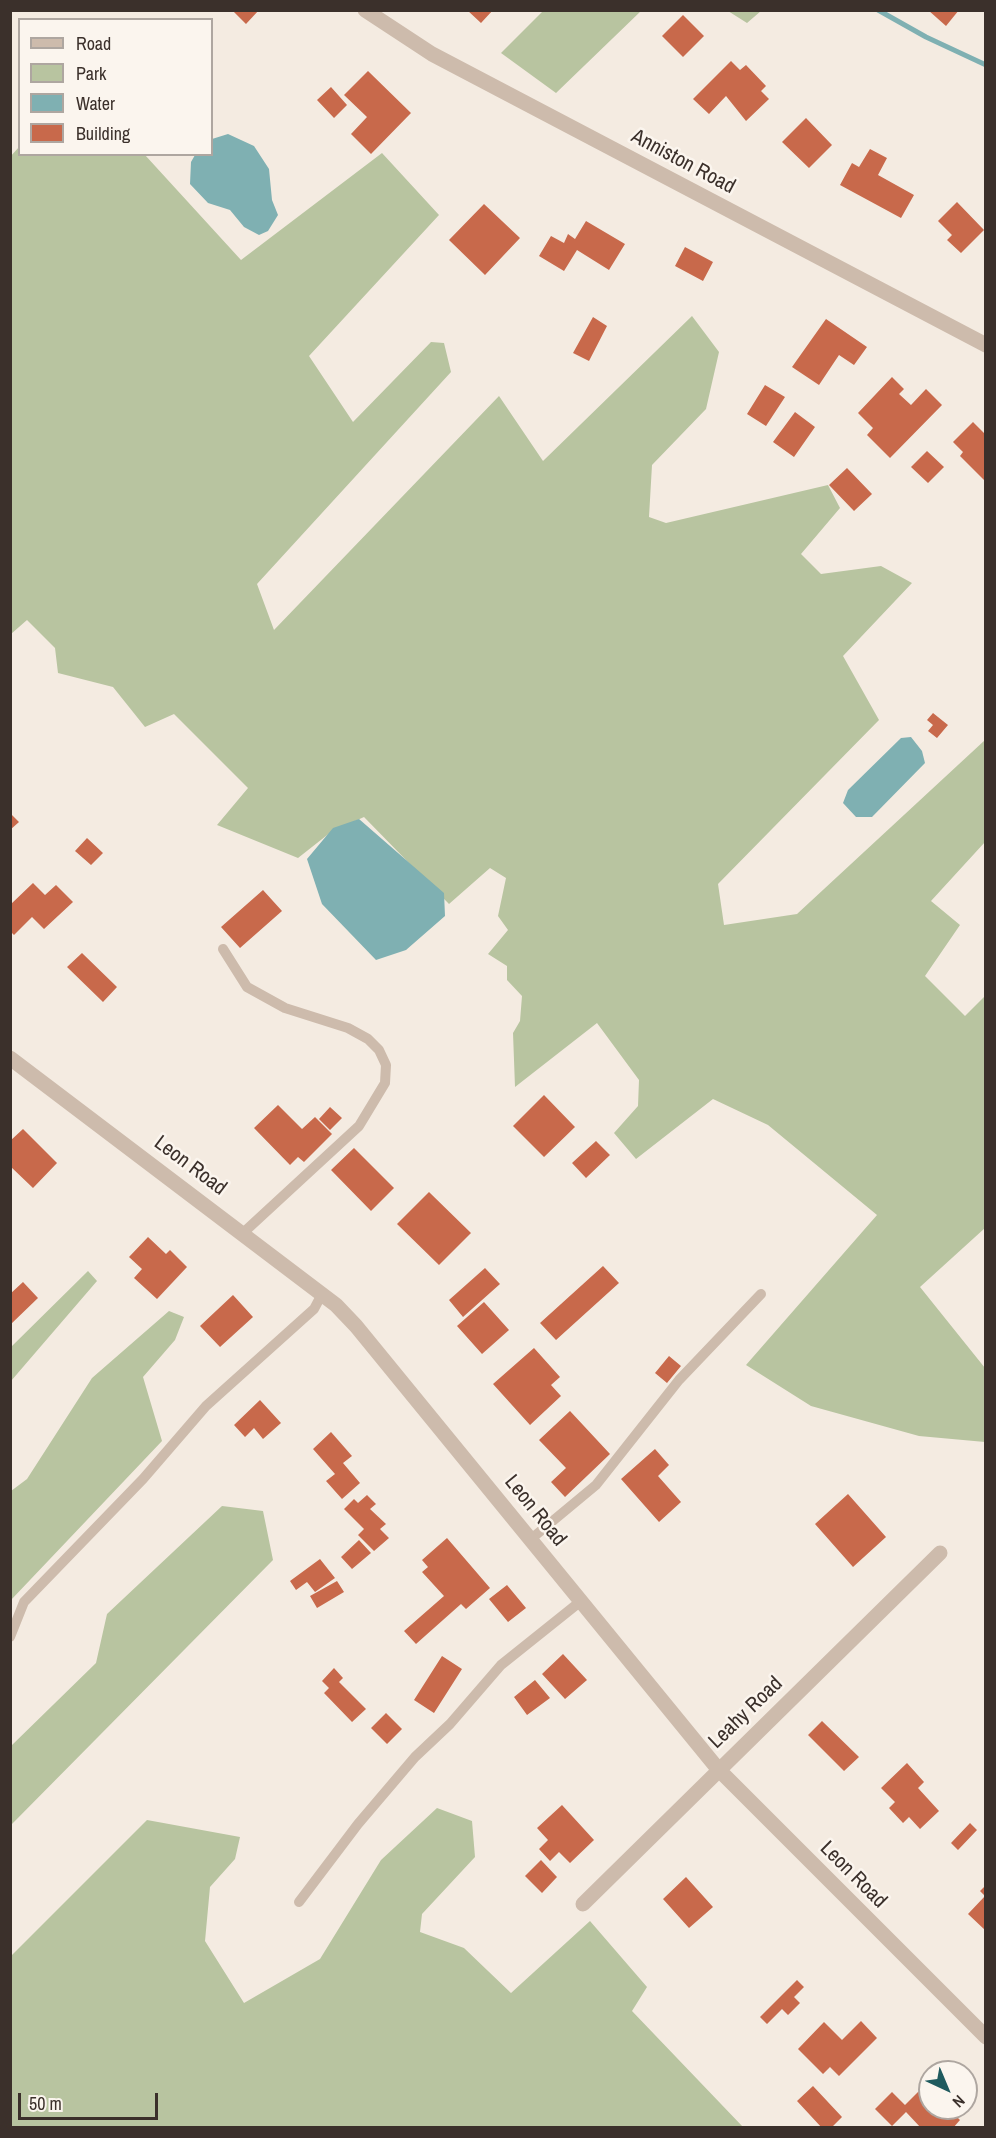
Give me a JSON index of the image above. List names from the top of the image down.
{
  "streets": {
    "street": ["Anniston Road", "Leon Road", "Leahy Road"]
  },
  "crossings": [
    ["Leon Road", "Leahy Road"]
  ],
  "legend": [
    "Road",
    "Park",
    "Water",
    "Building"
  ],
  "scale_bar": "50 m",
  "north": "bottom right"
}
